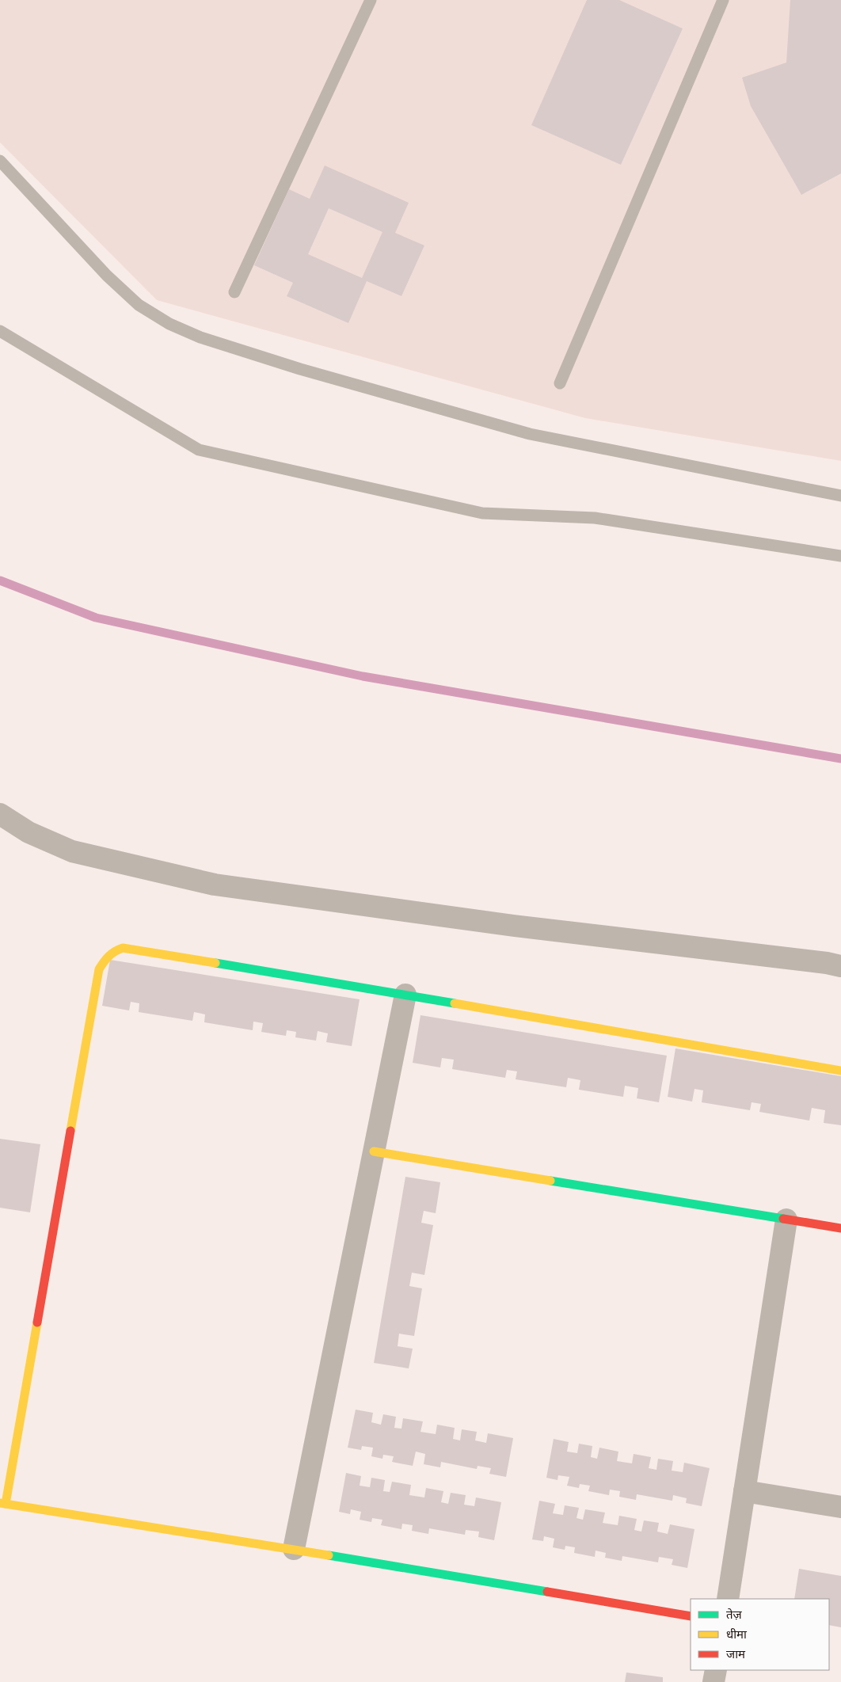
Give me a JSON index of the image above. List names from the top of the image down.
{
  "legend": ["तेज़", "धीमा", "जाम"]
}
